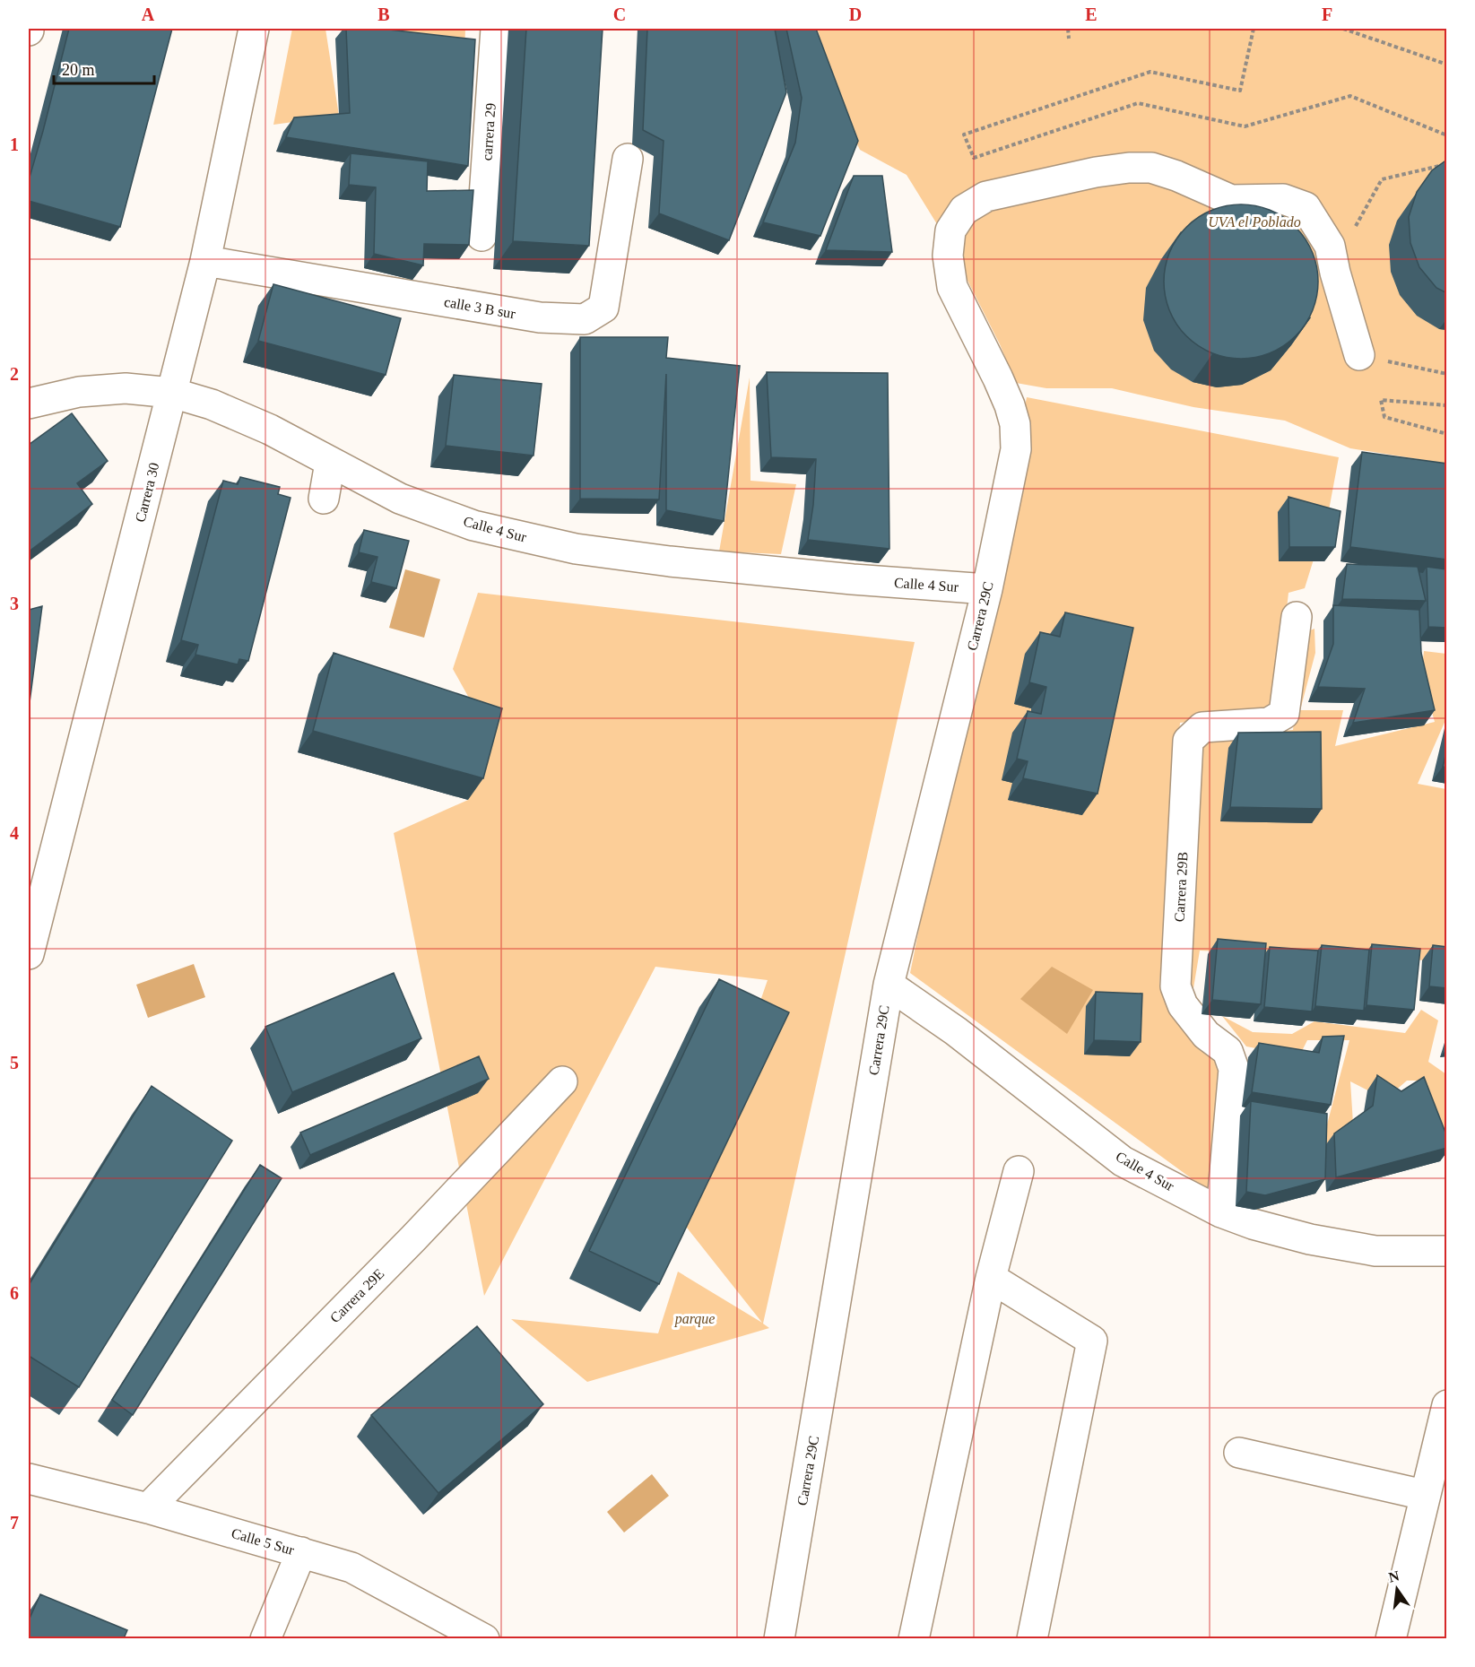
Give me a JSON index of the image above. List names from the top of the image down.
{
  "streets": {
    "street": [
      "carrera 29",
      "calle 3 B sur",
      "Carrera 30",
      "Calle 4 Sur",
      "Carrera 29C",
      "Carrera 29B",
      "Carrera 29E",
      "Calle 5 Sur"
    ]
  },
  "crossings": [
    ["calle 3 B sur", "Carrera 30"],
    ["Carrera 30", "Calle 4 Sur"],
    ["Calle 4 Sur", "Carrera 29C"],
    ["Calle 4 Sur", "Carrera 29B"],
    ["Carrera 29E", "Calle 5 Sur"]
  ],
  "parks": ["UVA el Poblado", "parque"],
  "scale_bar": "20 m",
  "north": "top",
  "grid": {
    "columns": [
      "A",
      "B",
      "C",
      "D",
      "E",
      "F"
    ],
    "rows": [
      "1",
      "2",
      "3",
      "4",
      "5",
      "6",
      "7"
    ]
  }
}
